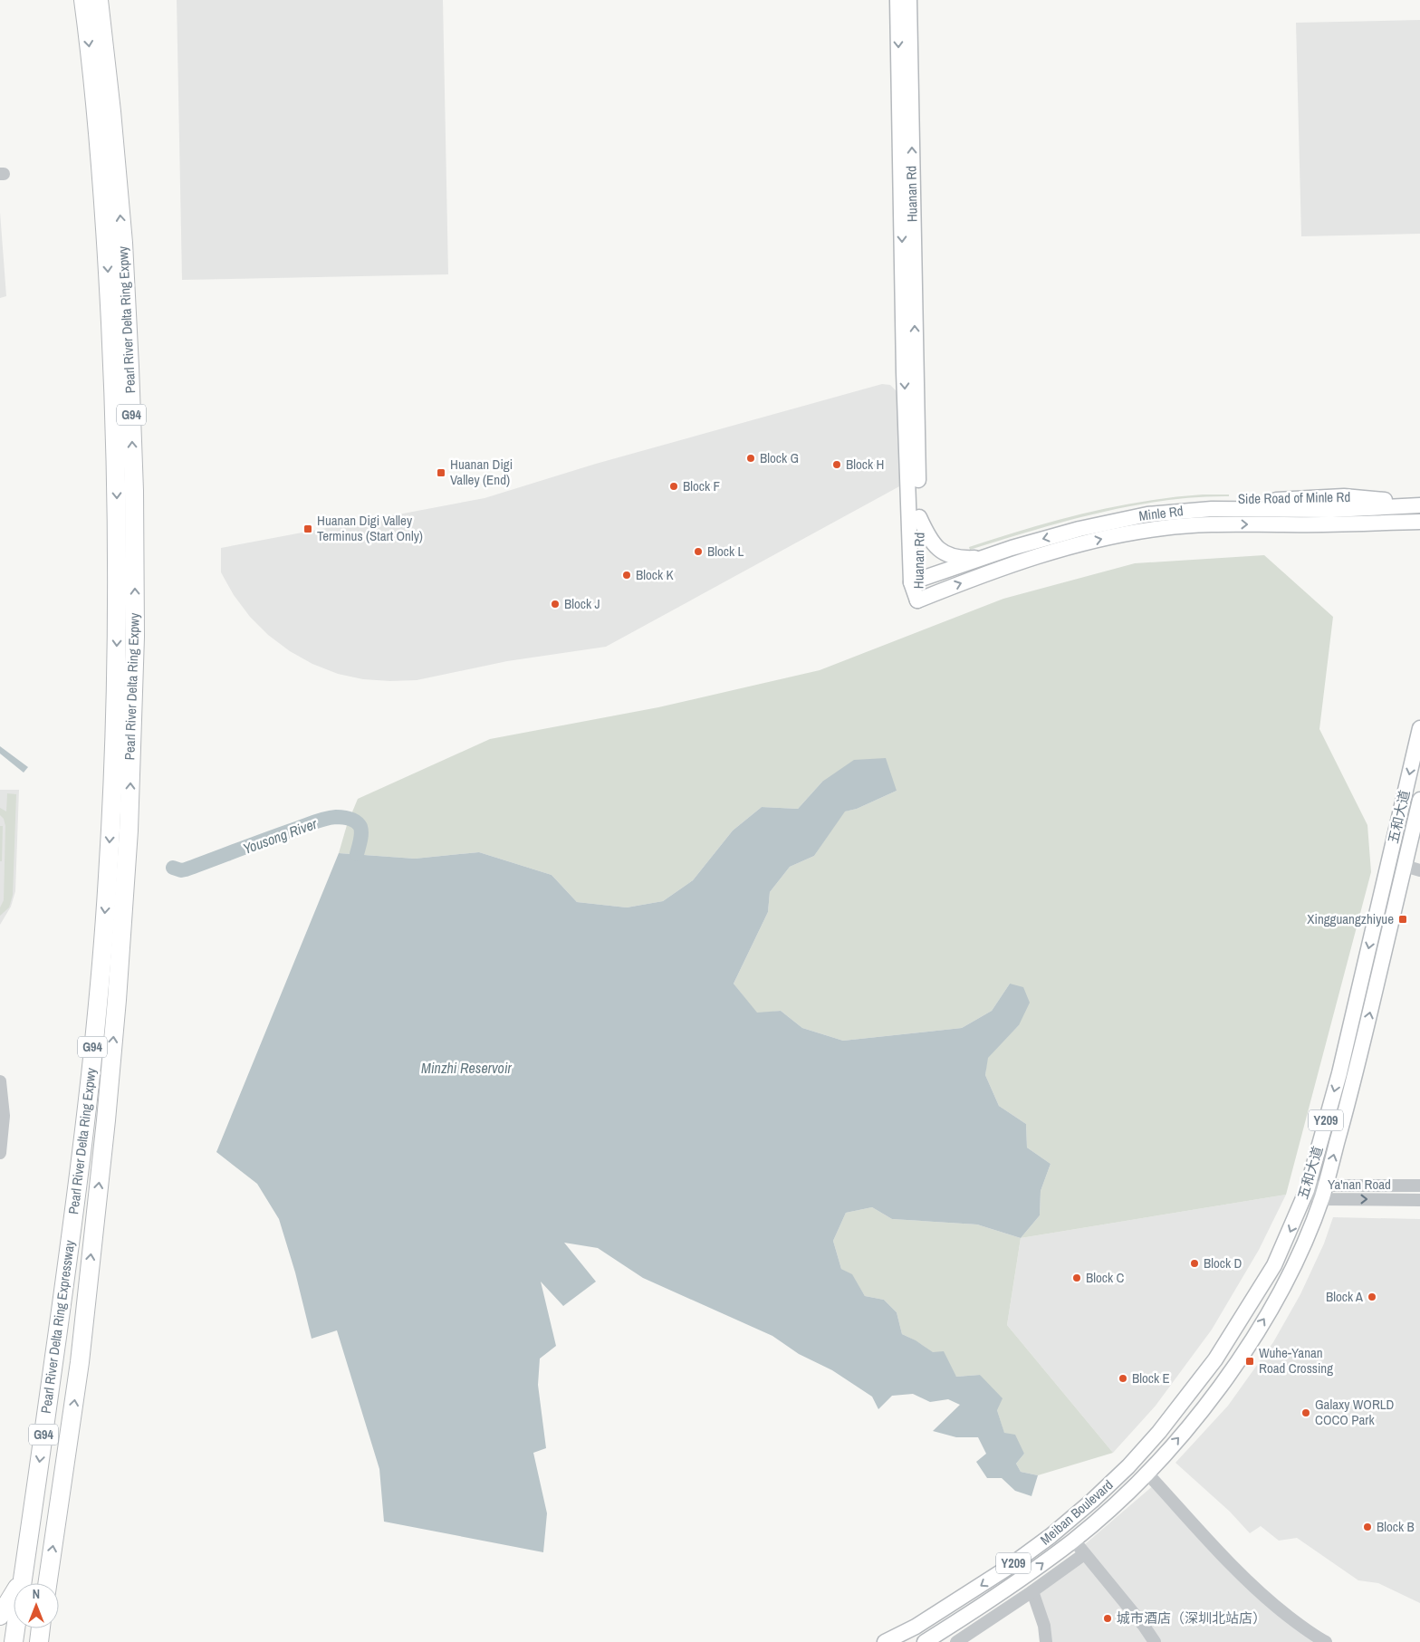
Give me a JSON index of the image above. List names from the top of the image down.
{
  "streets": {
    "highway": ["Pearl River Delta Ring Expwy", "G94", "Pearl River Delta Ring Expressway"],
    "main road": [
      "Huanan Rd",
      "Minle Rd",
      "五和大道",
      "Y209",
      "Meiban Boulevard"
    ],
    "street": ["Ya'nan Road"]
  },
  "crossings": [
    ["Huanan Rd", "Minle Rd"],
    ["Pearl River Delta Ring Expwy", "G94"],
    ["Pearl River Delta Ring Expwy", "Pearl River Delta Ring Expressway"],
    ["五和大道", "Ya'nan Road"],
    ["五和大道", "Meiban Boulevard"]
  ],
  "one_way": ["Pearl River Delta Ring Expressway"],
  "water": ["Yousong River", "Minzhi Reservoir"],
  "places": {
    "other": [
      "Block G",
      "Block H",
      "Block F",
      "Block L",
      "Block K",
      "Block J",
      "Block D",
      "Block C",
      "Block A",
      "Block E",
      "Galaxy WORLD COCO Park",
      "Block B",
      "城市酒店（深圳北站店）"
    ],
    "transit": [
      "Huanan Digi Valley (End)",
      "Huanan Digi Valley Terminus (Start Only)",
      "Xingguangzhiyue",
      "Wuhe-Yanan Road Crossing"
    ]
  },
  "north": "top"
}
